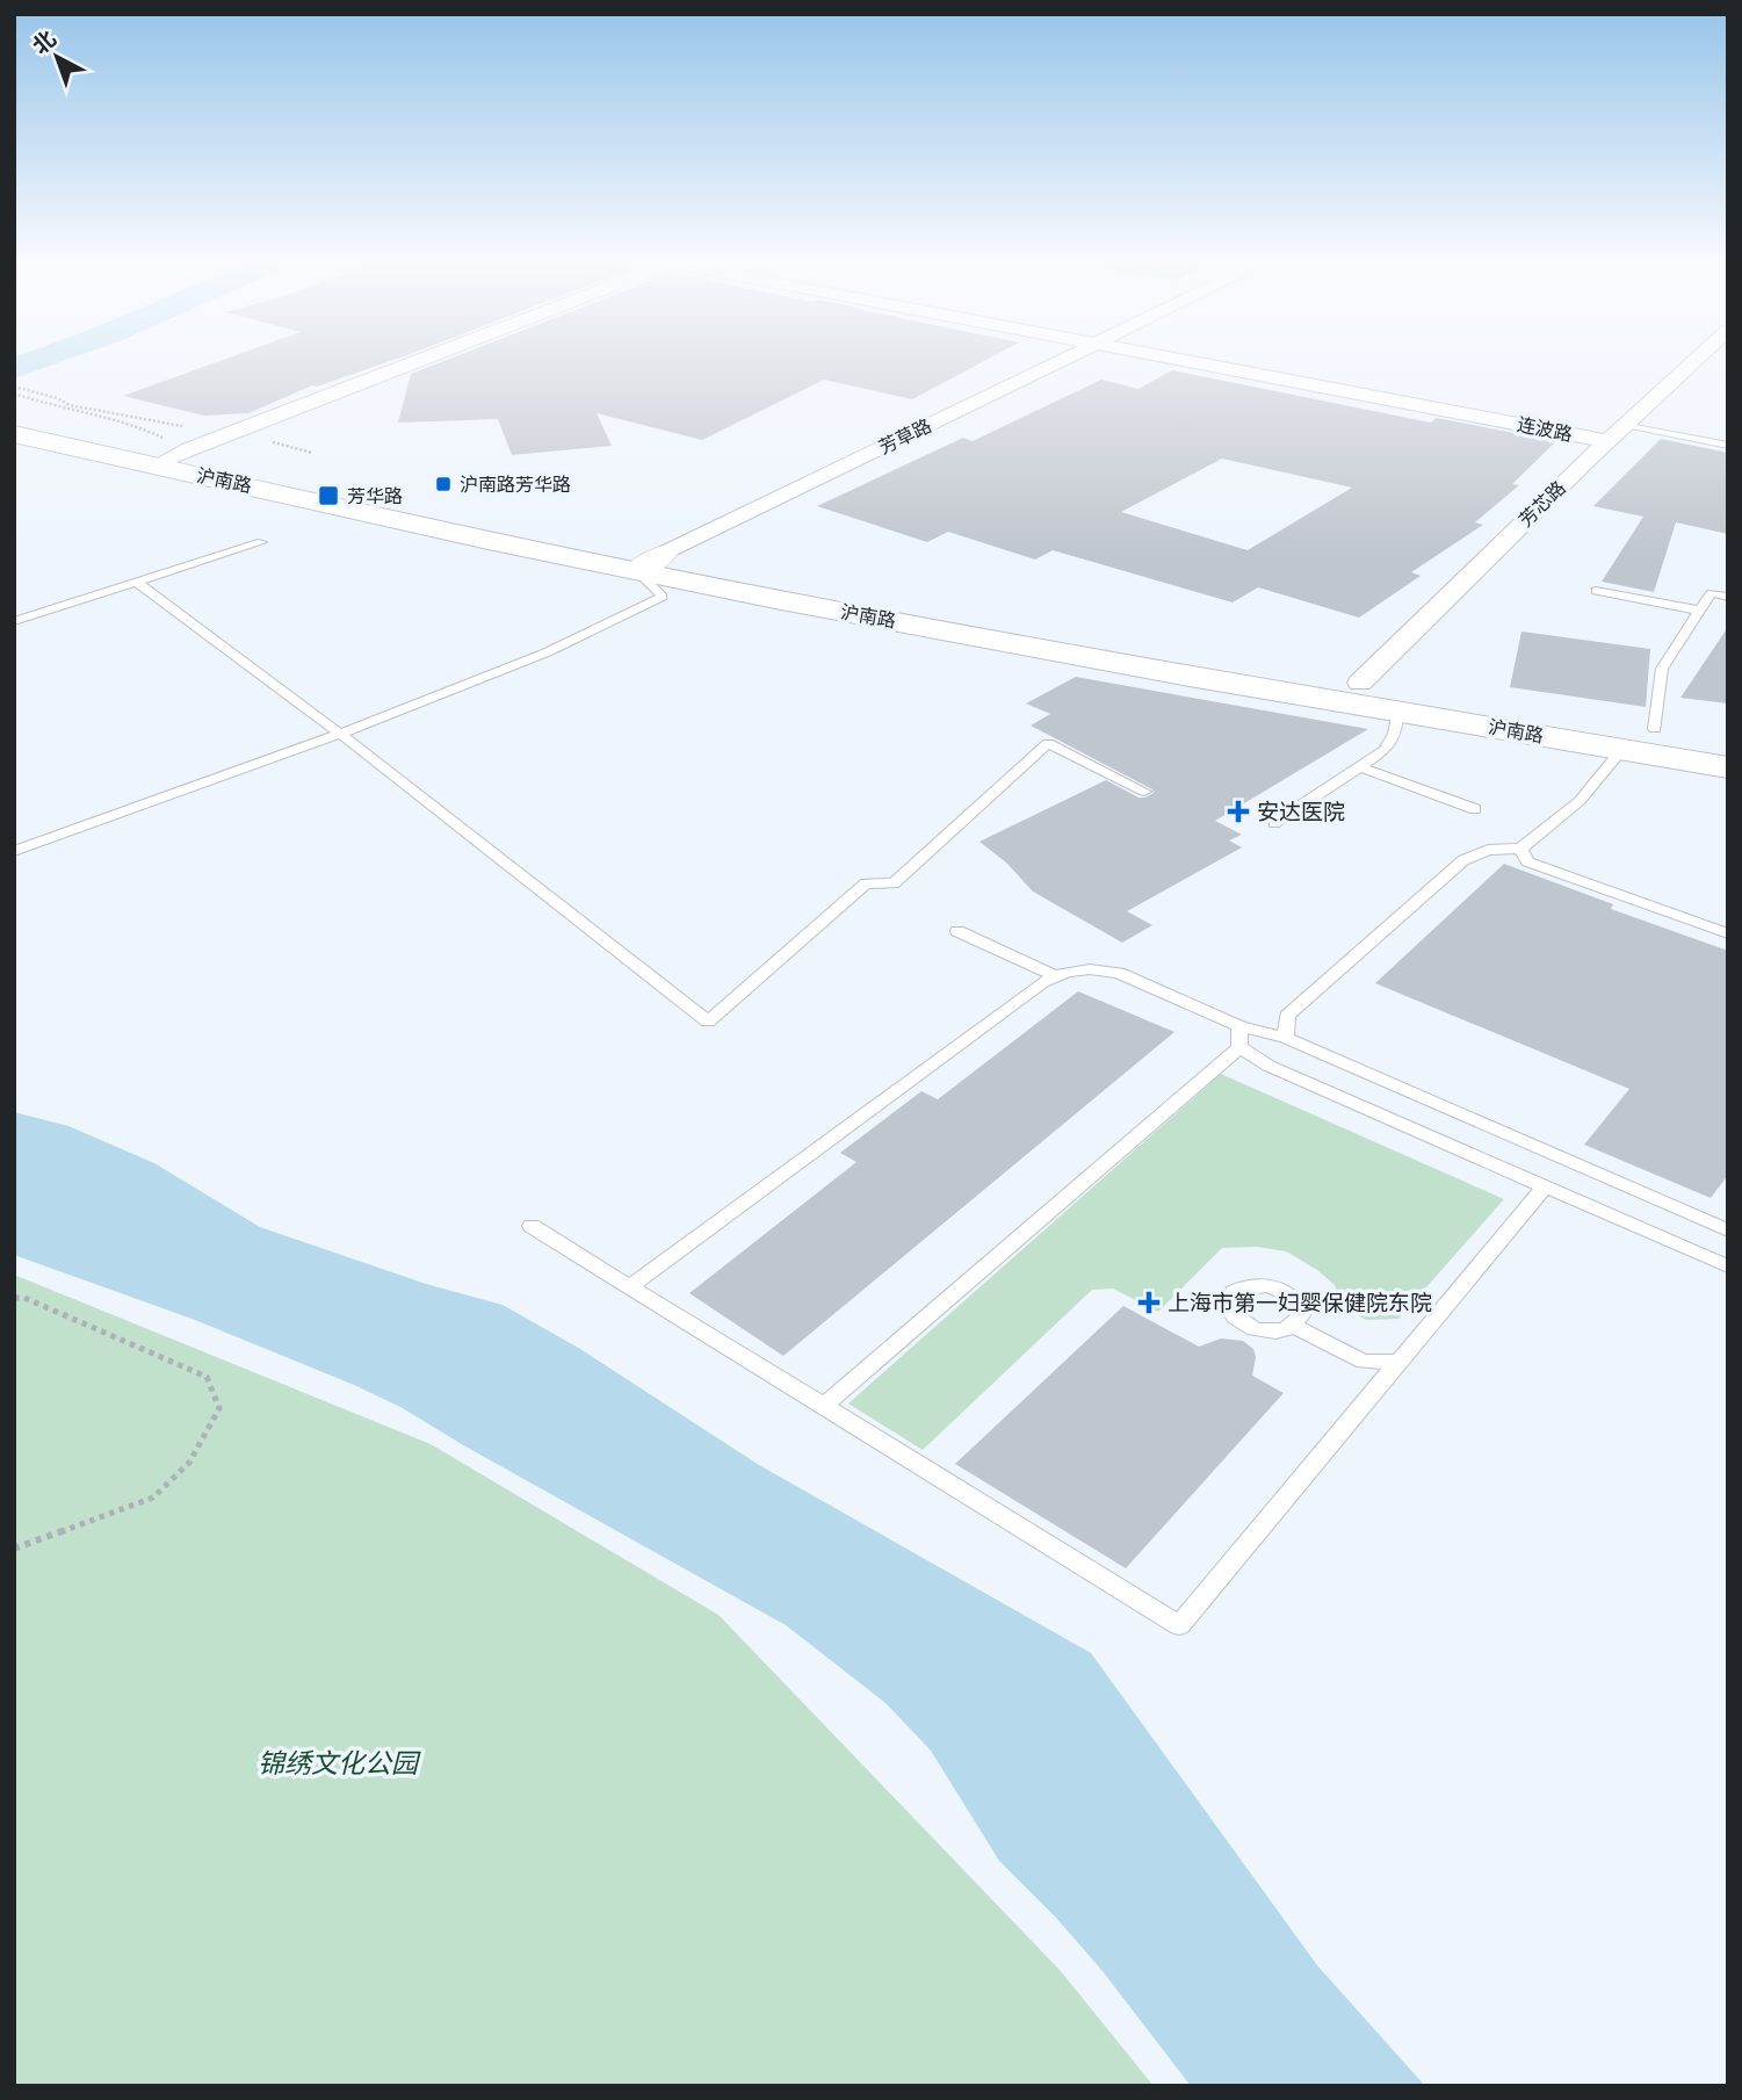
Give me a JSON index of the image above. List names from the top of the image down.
{
  "streets": {
    "main road": ["沪南路"],
    "street": ["连波路", "芳草路", "芳芯路"]
  },
  "crossings": [
    ["连波路", "芳芯路"],
    ["芳草路", "沪南路"],
    ["沪南路", "芳芯路"]
  ],
  "parks": ["锦绣文化公园"],
  "places": {
    "transit": ["沪南路芳华路", "芳华路"],
    "health": ["安达医院", "上海市第一妇婴保健院东院"]
  },
  "north": "top left"
}
